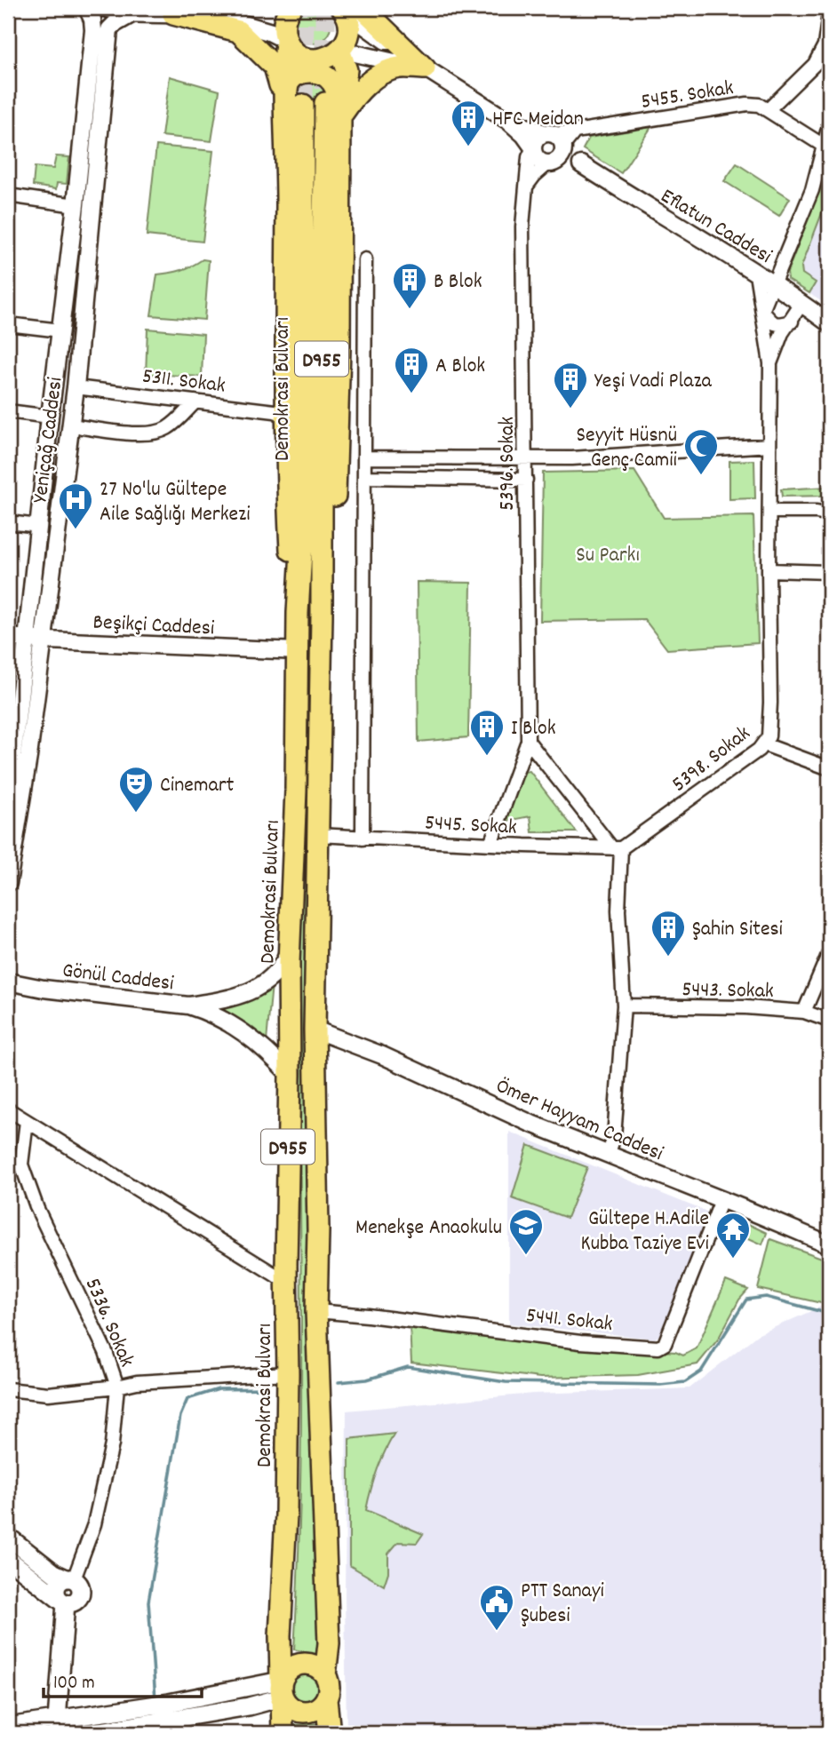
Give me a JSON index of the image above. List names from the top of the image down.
{
  "streets": {
    "highway": ["D955", "Demokrasi Bulvarı"],
    "street": [
      "5455. Sokak",
      "Eflatun Caddesi",
      "5311. Sokak",
      "Yeniçağ Caddesi",
      "5396. Sokak",
      "Beşikçi Caddesi",
      "5398. Sokak",
      "5445. Sokak",
      "Gönül Caddesi",
      "5443. Sokak",
      "Ömer Hayyam Caddesi",
      "5441. Sokak",
      "5336. Sokak"
    ]
  },
  "crossings": [
    ["5455. Sokak", "5396. Sokak"],
    ["Eflatun Caddesi", "5398. Sokak"],
    ["D955", "Demokrasi Bulvarı"],
    ["D955", "5445. Sokak"],
    ["D955", "Ömer Hayyam Caddesi"],
    ["D955", "5441. Sokak"],
    ["5311. Sokak", "Yeniçağ Caddesi"],
    ["Demokrasi Bulvarı", "Beşikçi Caddesi"],
    ["Yeniçağ Caddesi", "Beşikçi Caddesi"],
    ["5398. Sokak", "5445. Sokak"],
    ["Ömer Hayyam Caddesi", "5441. Sokak"]
  ],
  "parks": ["Su Parkı"],
  "places": {
    "building": [
      "HFC Meidan",
      "B Blok",
      "A Blok",
      "Yeşi Vadi Plaza",
      "I Blok",
      "Şahin Sitesi"
    ],
    "mosque": ["Seyyit Hüsnü Genç Camii"],
    "hospital": ["27 No'lu Gültepe Aile Sağlığı Merkezi"],
    "theatre": ["Cinemart"],
    "school or university": ["Menekşe Anaokulu"],
    "temple": ["Gültepe H.Adile Kubba Taziye Evi"],
    "public building": ["PTT Sanayi Şubesi"]
  },
  "scale_bar": "100 m"
}
